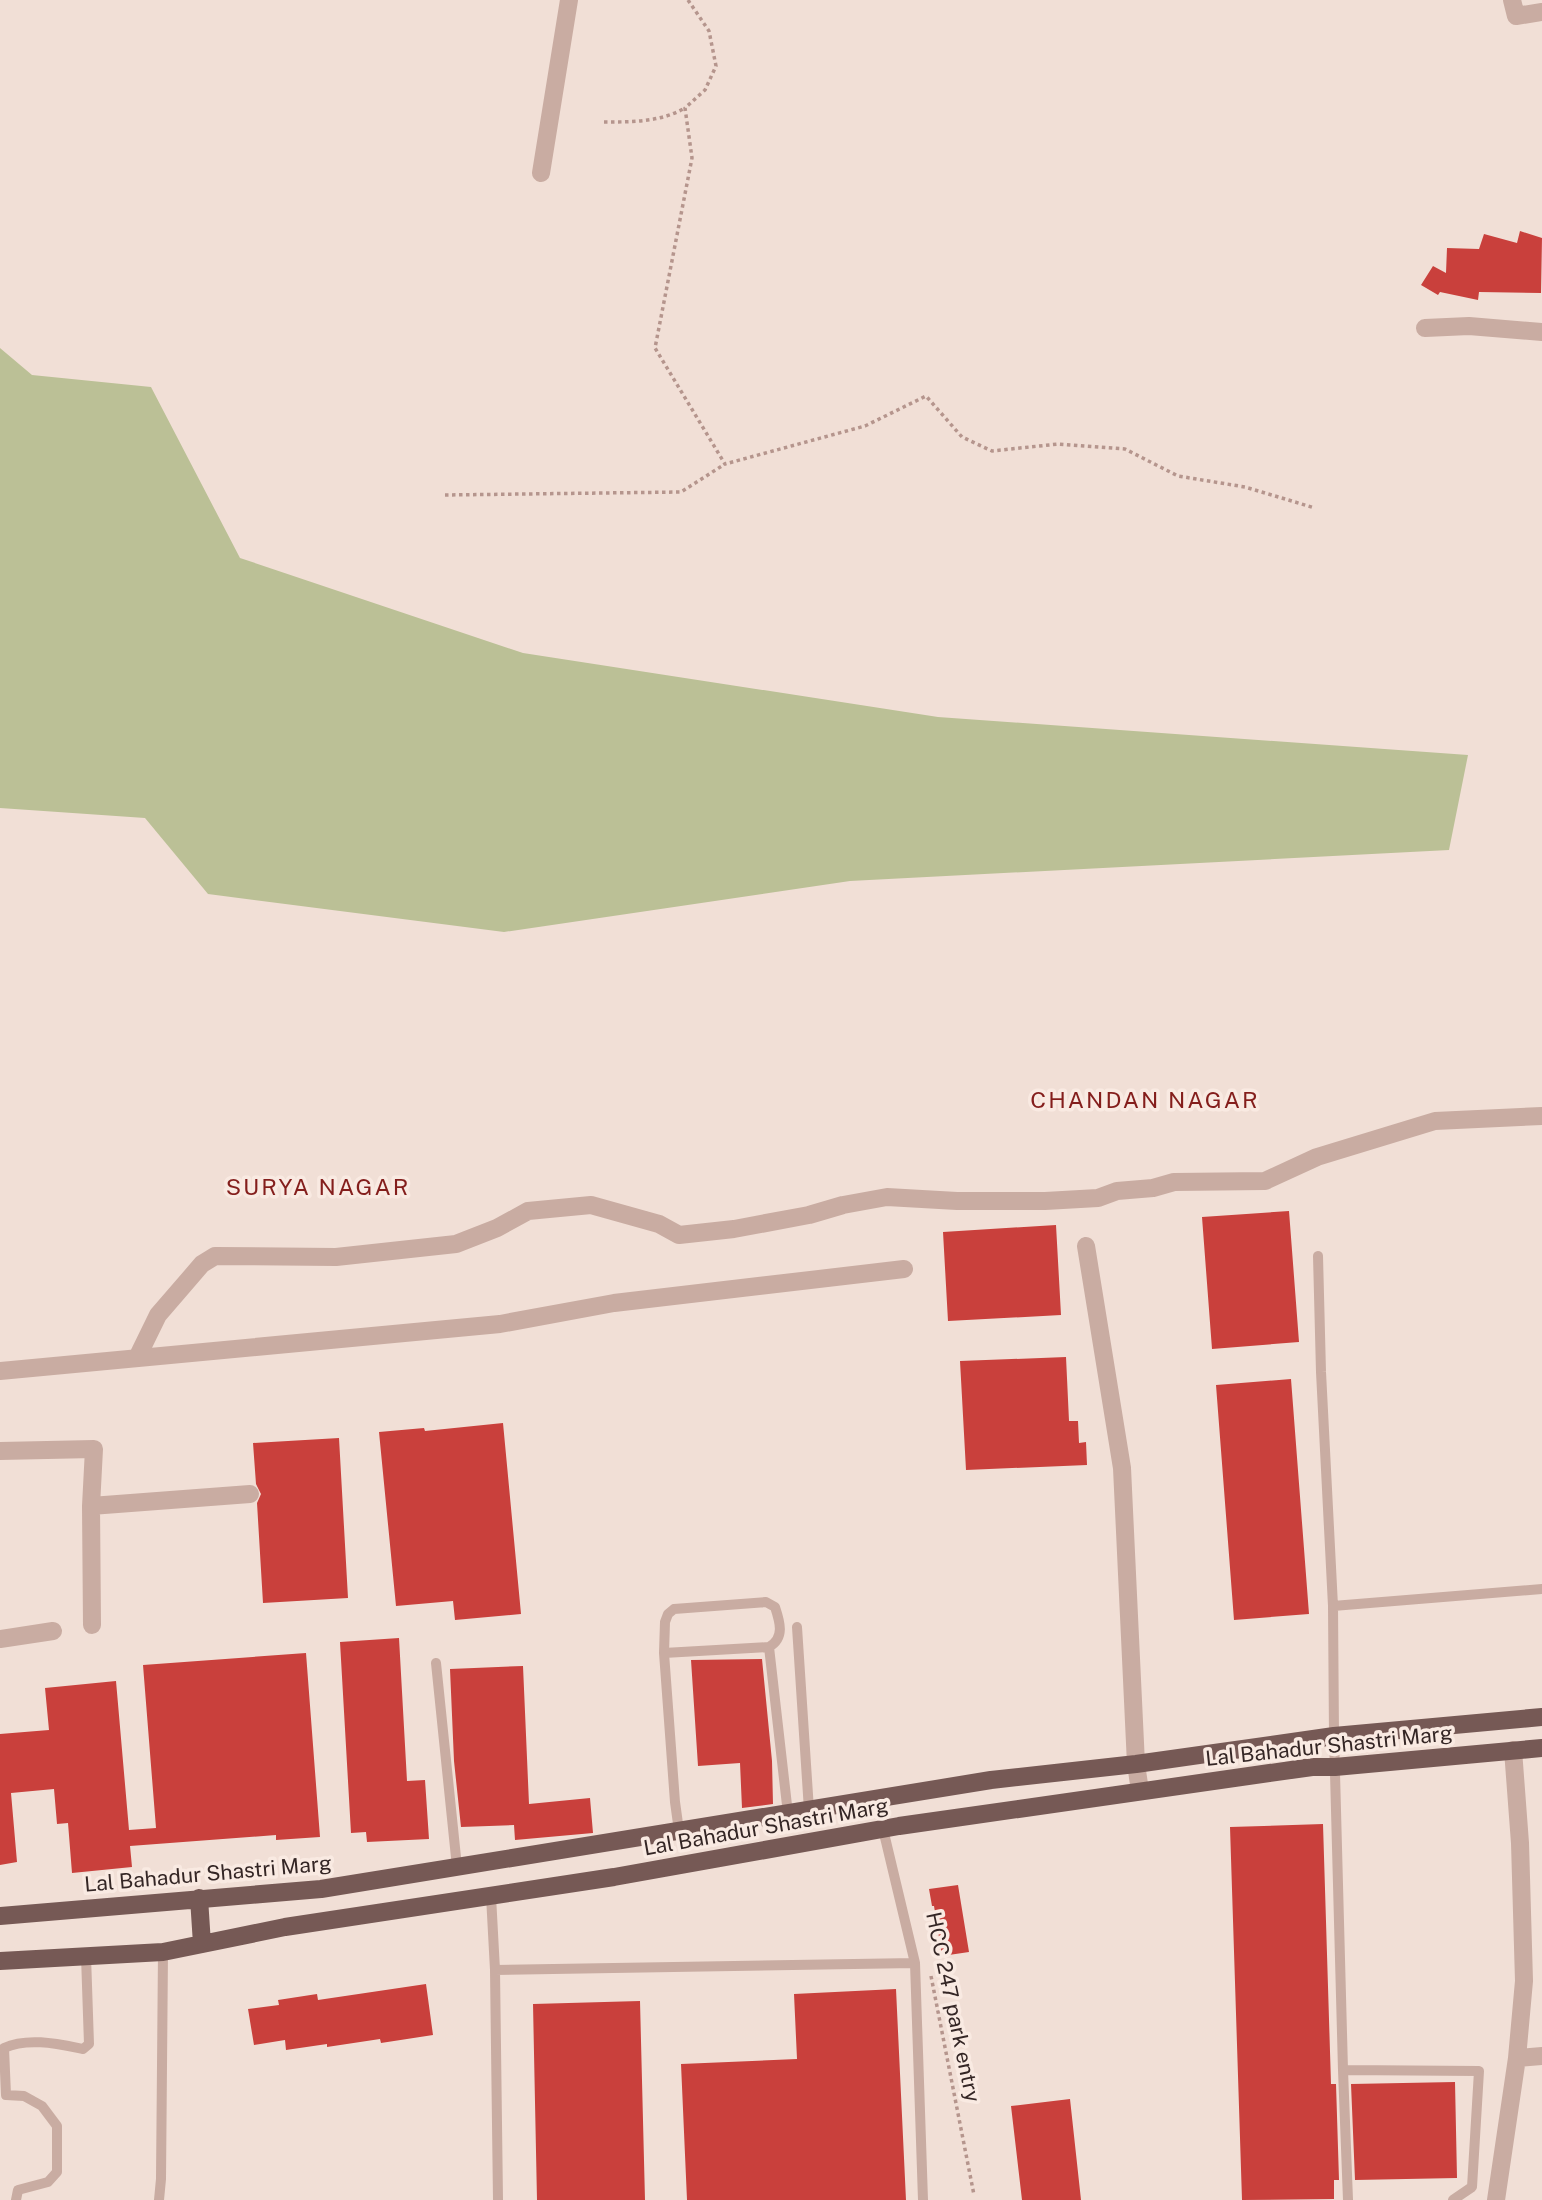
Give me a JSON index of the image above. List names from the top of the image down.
{
  "streets": {
    "main road": ["Lal Bahadur Shastri Marg"],
    "path": ["HCC 247 park entry"]
  },
  "districts": ["CHANDAN NAGAR", "SURYA NAGAR"]
}
